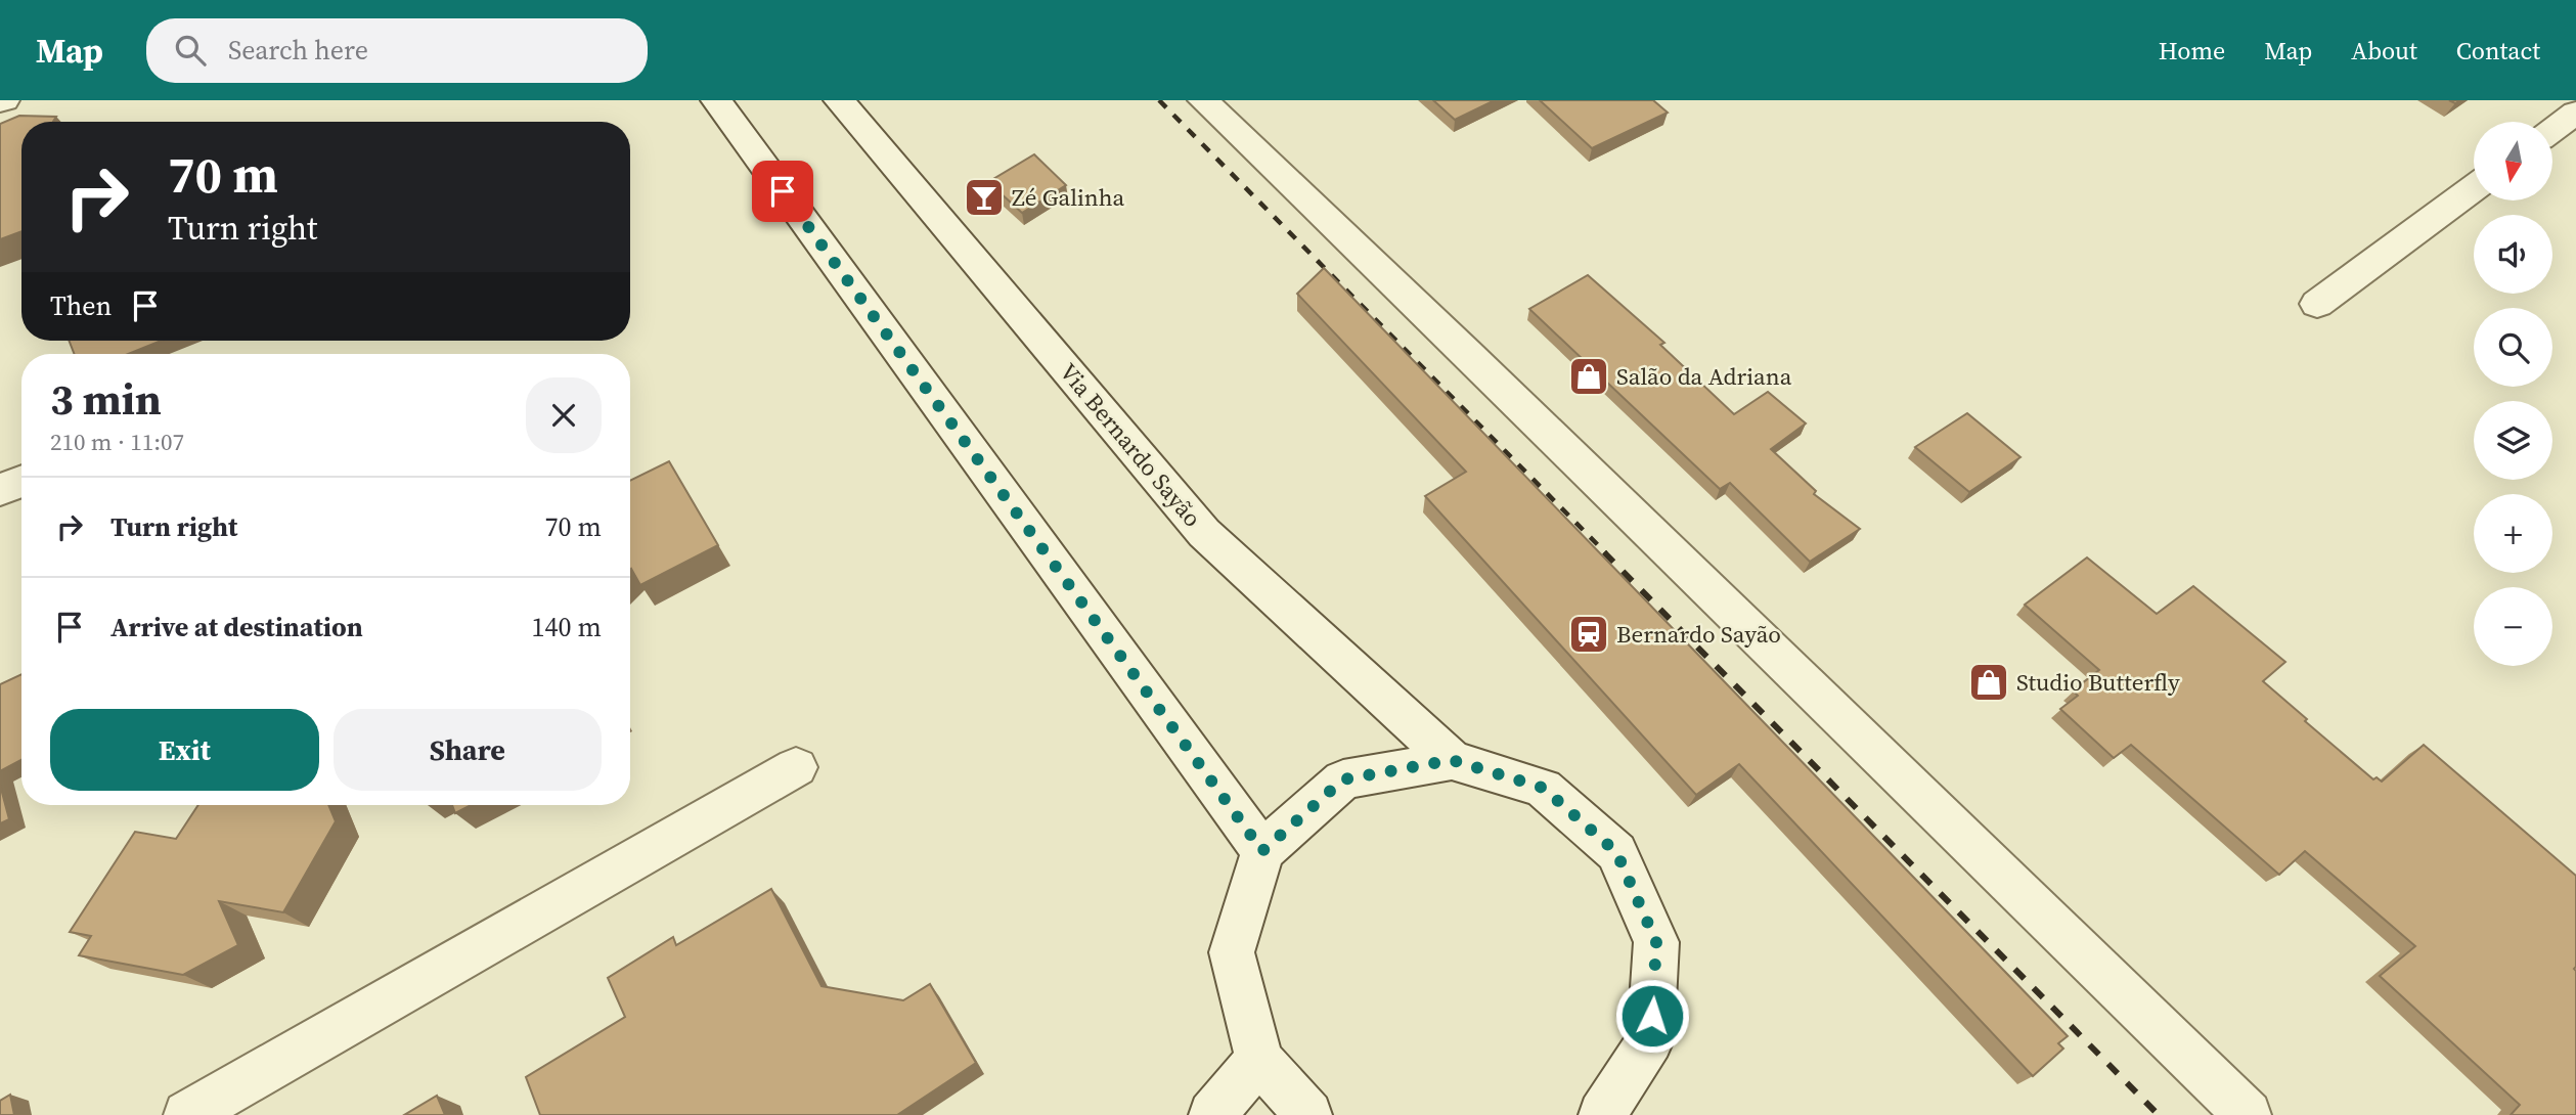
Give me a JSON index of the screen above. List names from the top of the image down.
{
  "streets": {
    "main road": ["Via Bernardo Sayão"]
  },
  "places": {
    "bar": ["Zé Galinha"],
    "shop": ["Salão da Adriana", "Studio Butterfly"],
    "station": ["Bernardo Sayão"]
  },
  "north": "bottom",
  "page": {
    "header": "Map",
    "search": "Search here",
    "nav": [
      "Home",
      "Map",
      "About",
      "Contact"
    ],
    "map_buttons": ["+", "−"],
    "turn": ["70 m", "Turn right"],
    "then": "Then",
    "heading": ["3 min", "210 m · 11:07"],
    "list": [
      {
        "name": "Turn right",
        "value": "70 m"
      },
      {
        "name": "Arrive at destination",
        "value": "140 m"
      }
    ],
    "buttons": ["Exit", "Share"]
  }
}
